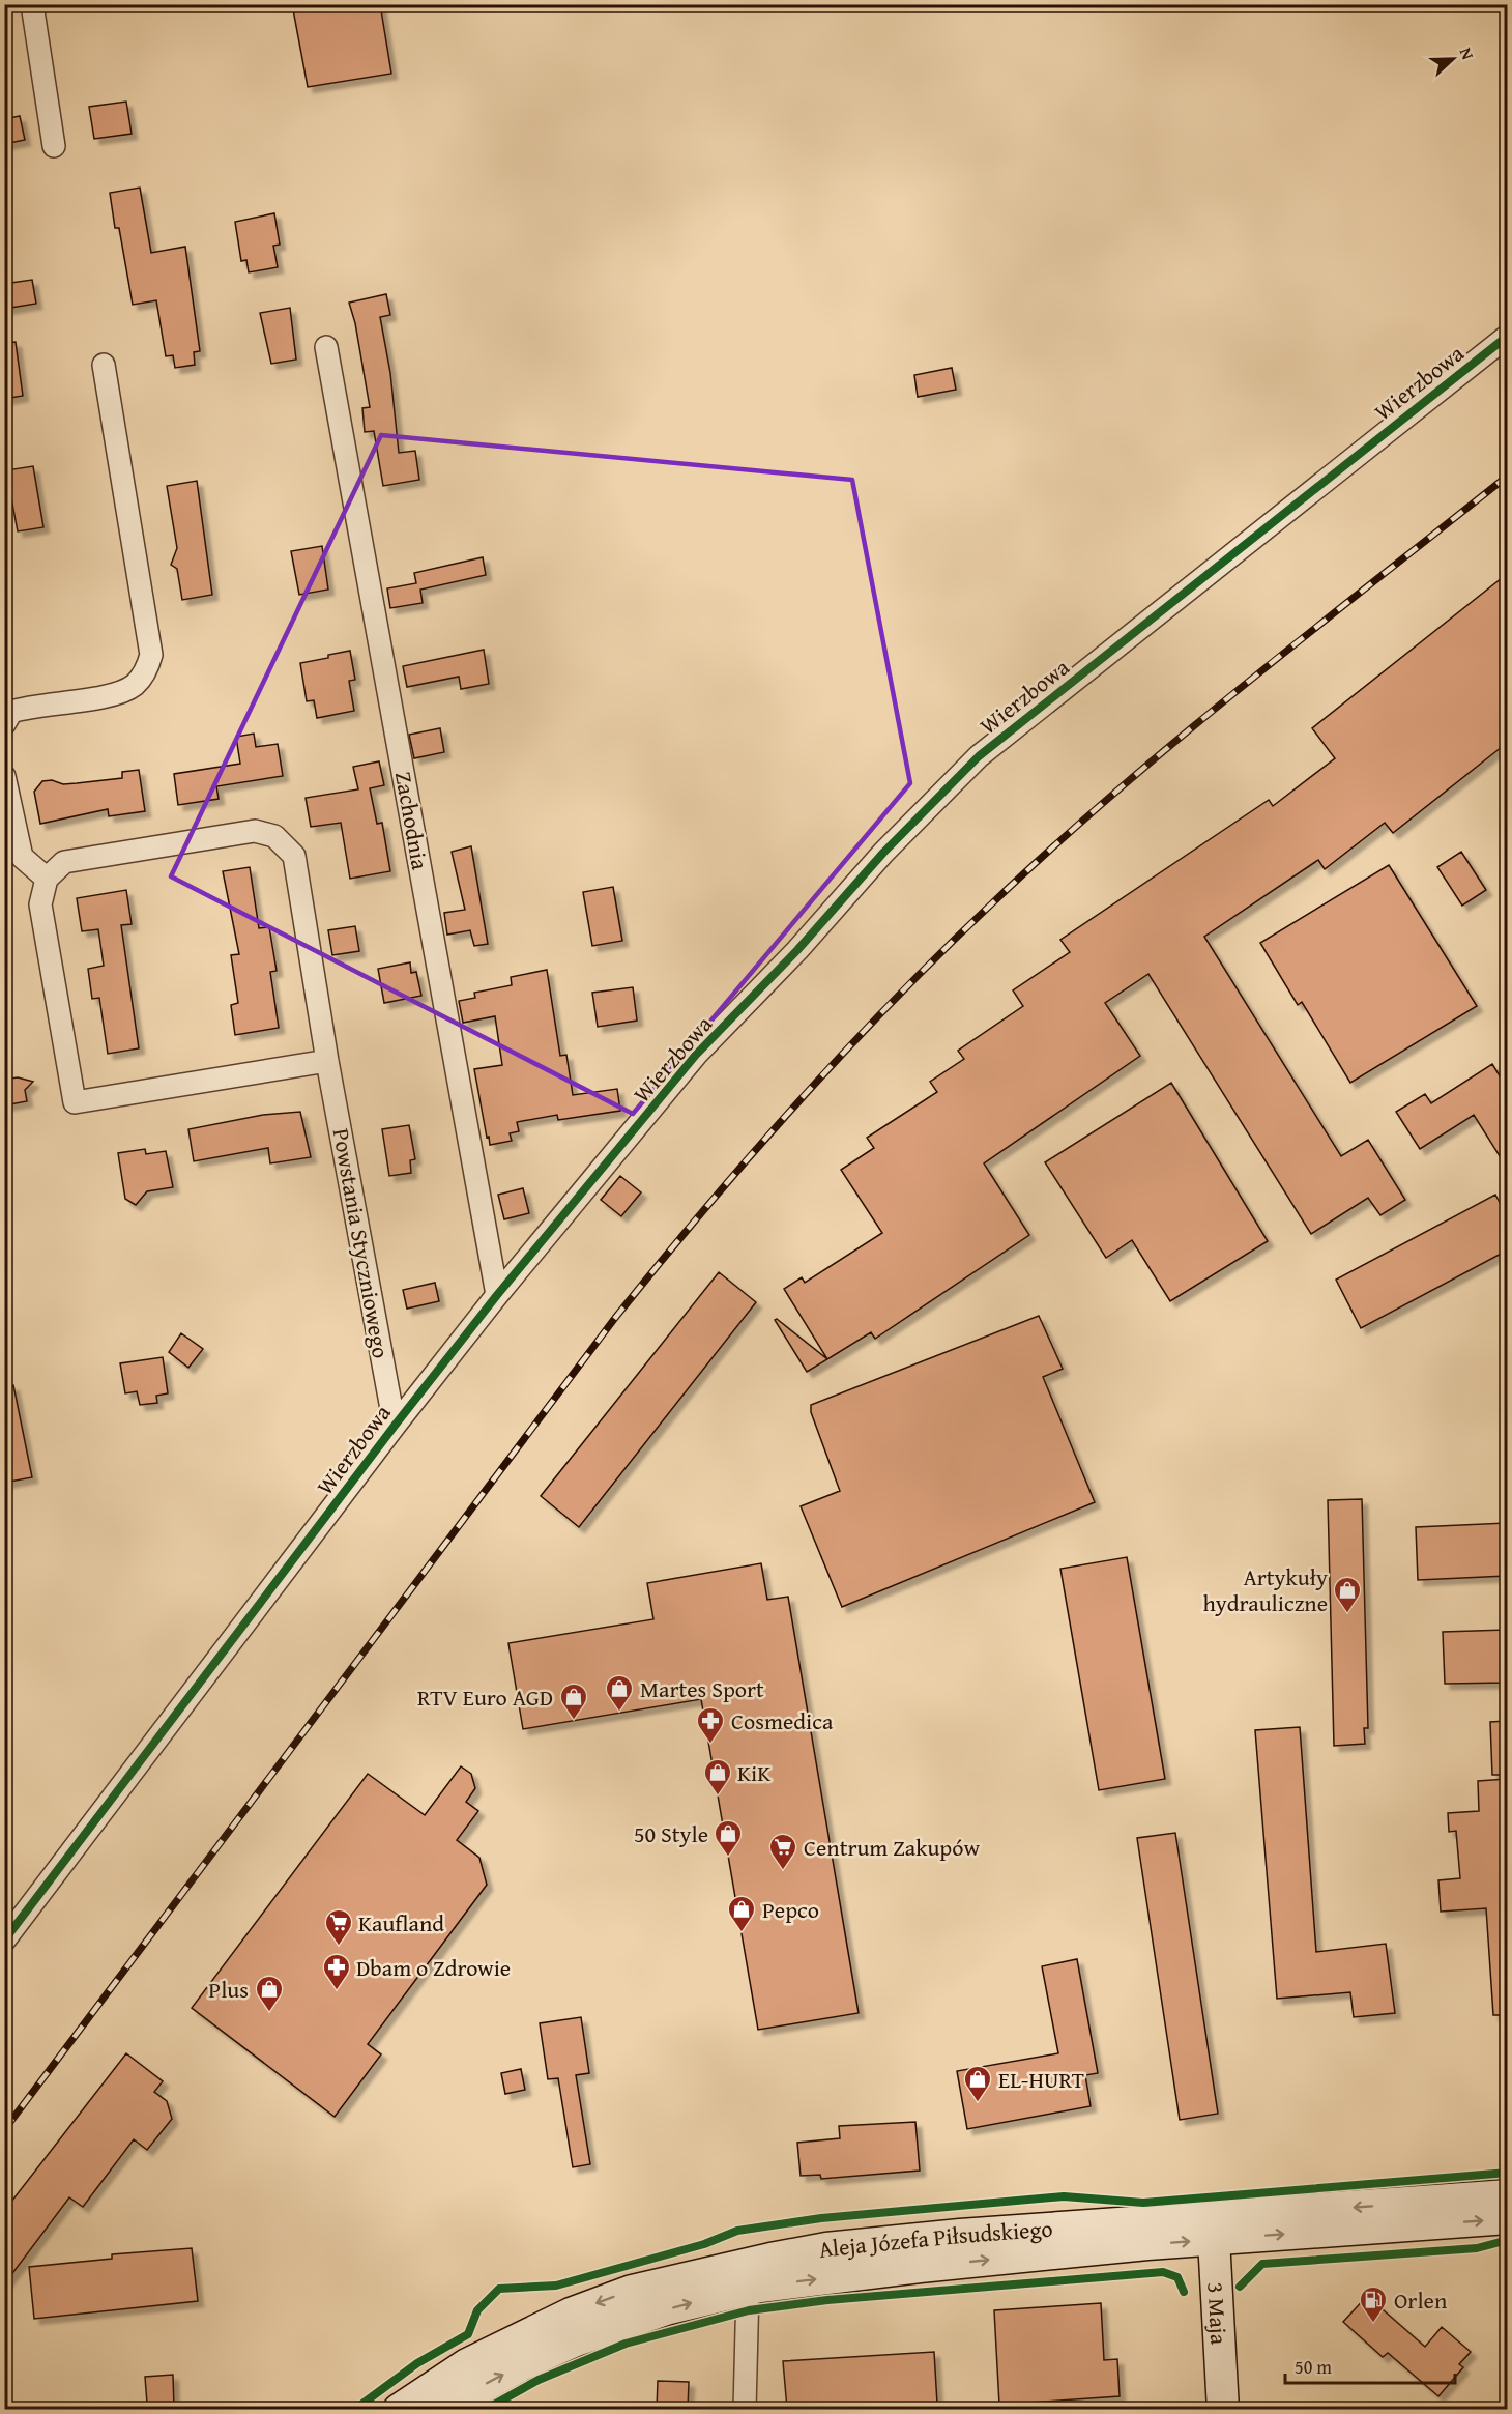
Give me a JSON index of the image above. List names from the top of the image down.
{
  "streets": {
    "main road": ["Aleja Józefa Piłsudskiego", "3 Maja"],
    "street": ["Wierzbowa", "Zachodnia", "Powstania Styczniowego"]
  },
  "crossings": [
    ["Wierzbowa", "Zachodnia"],
    ["Wierzbowa", "Powstania Styczniowego"],
    ["Aleja Józefa Piłsudskiego", "3 Maja"]
  ],
  "places": {
    "shop": [
      "Artykuły hydrauliczne",
      "Martes Sport",
      "RTV Euro AGD",
      "KiK",
      "50 Style",
      "Pepco",
      "Plus",
      "EL-HURT"
    ],
    "pharmacy": ["Cosmedica", "Dbam o Zdrowie"],
    "supermarket": ["Centrum Zakupów", "Kaufland"],
    "fuel station": ["Orlen"]
  },
  "scale_bar": "50 m",
  "north": "right"
}
